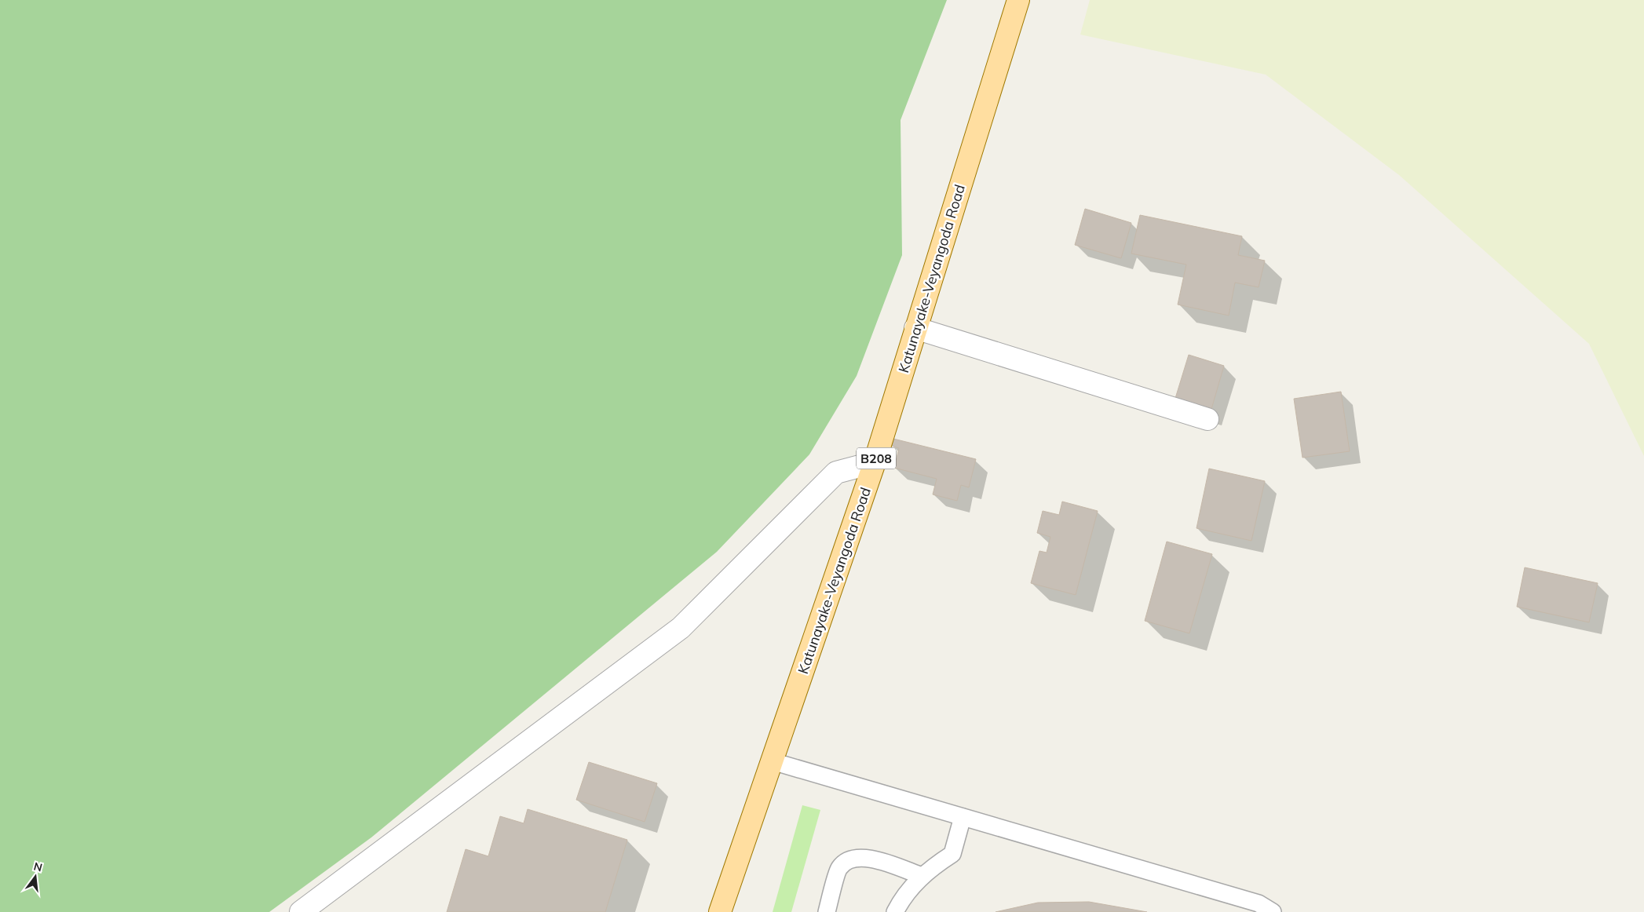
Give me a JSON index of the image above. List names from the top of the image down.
{
  "streets": {
    "main road": ["Katunayake-Veyangoda Road", "B208"]
  },
  "north": "top"
}
